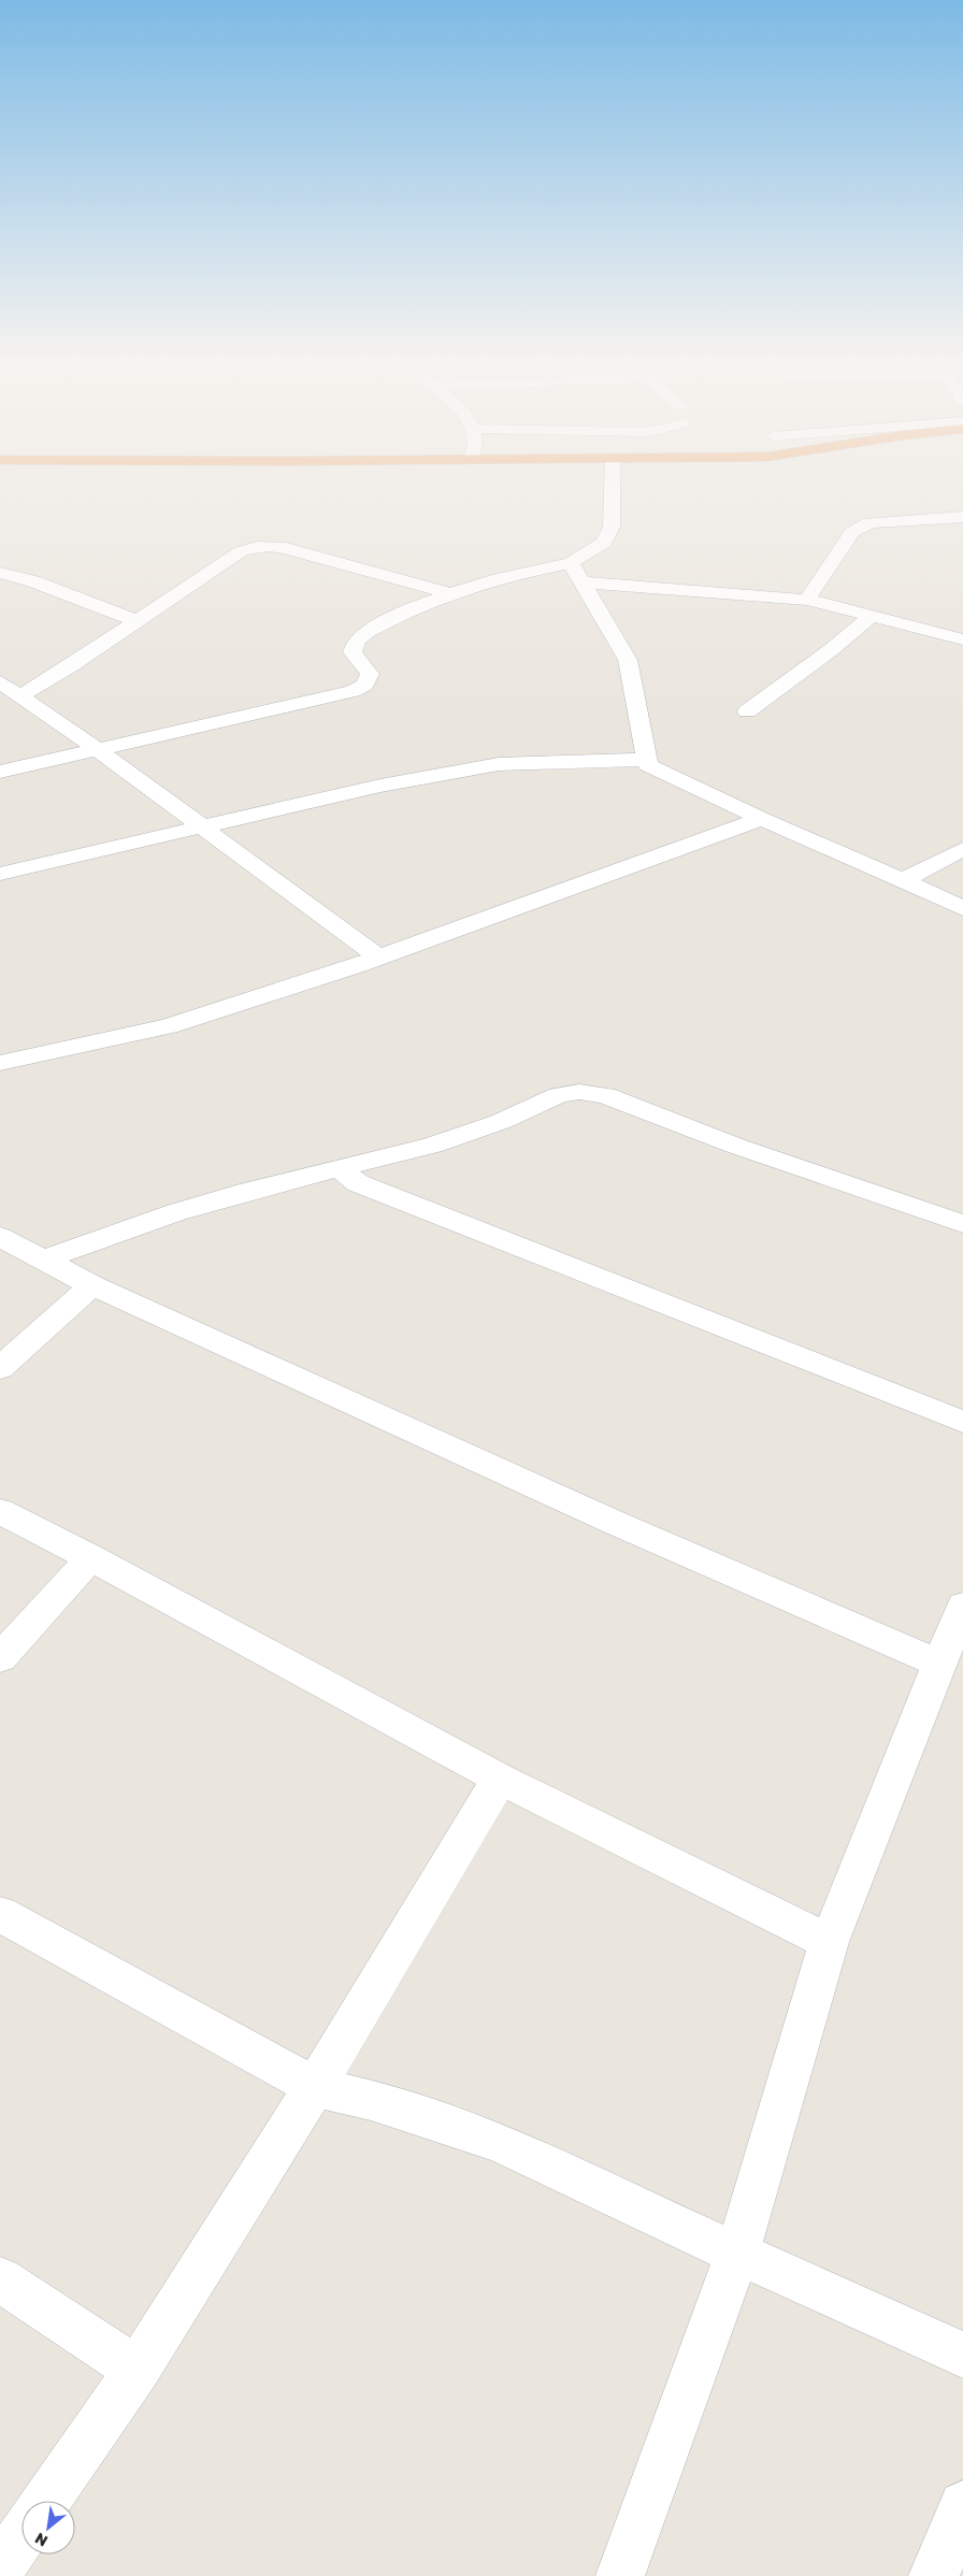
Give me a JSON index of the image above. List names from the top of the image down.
{
  "north": "bottom left"
}
